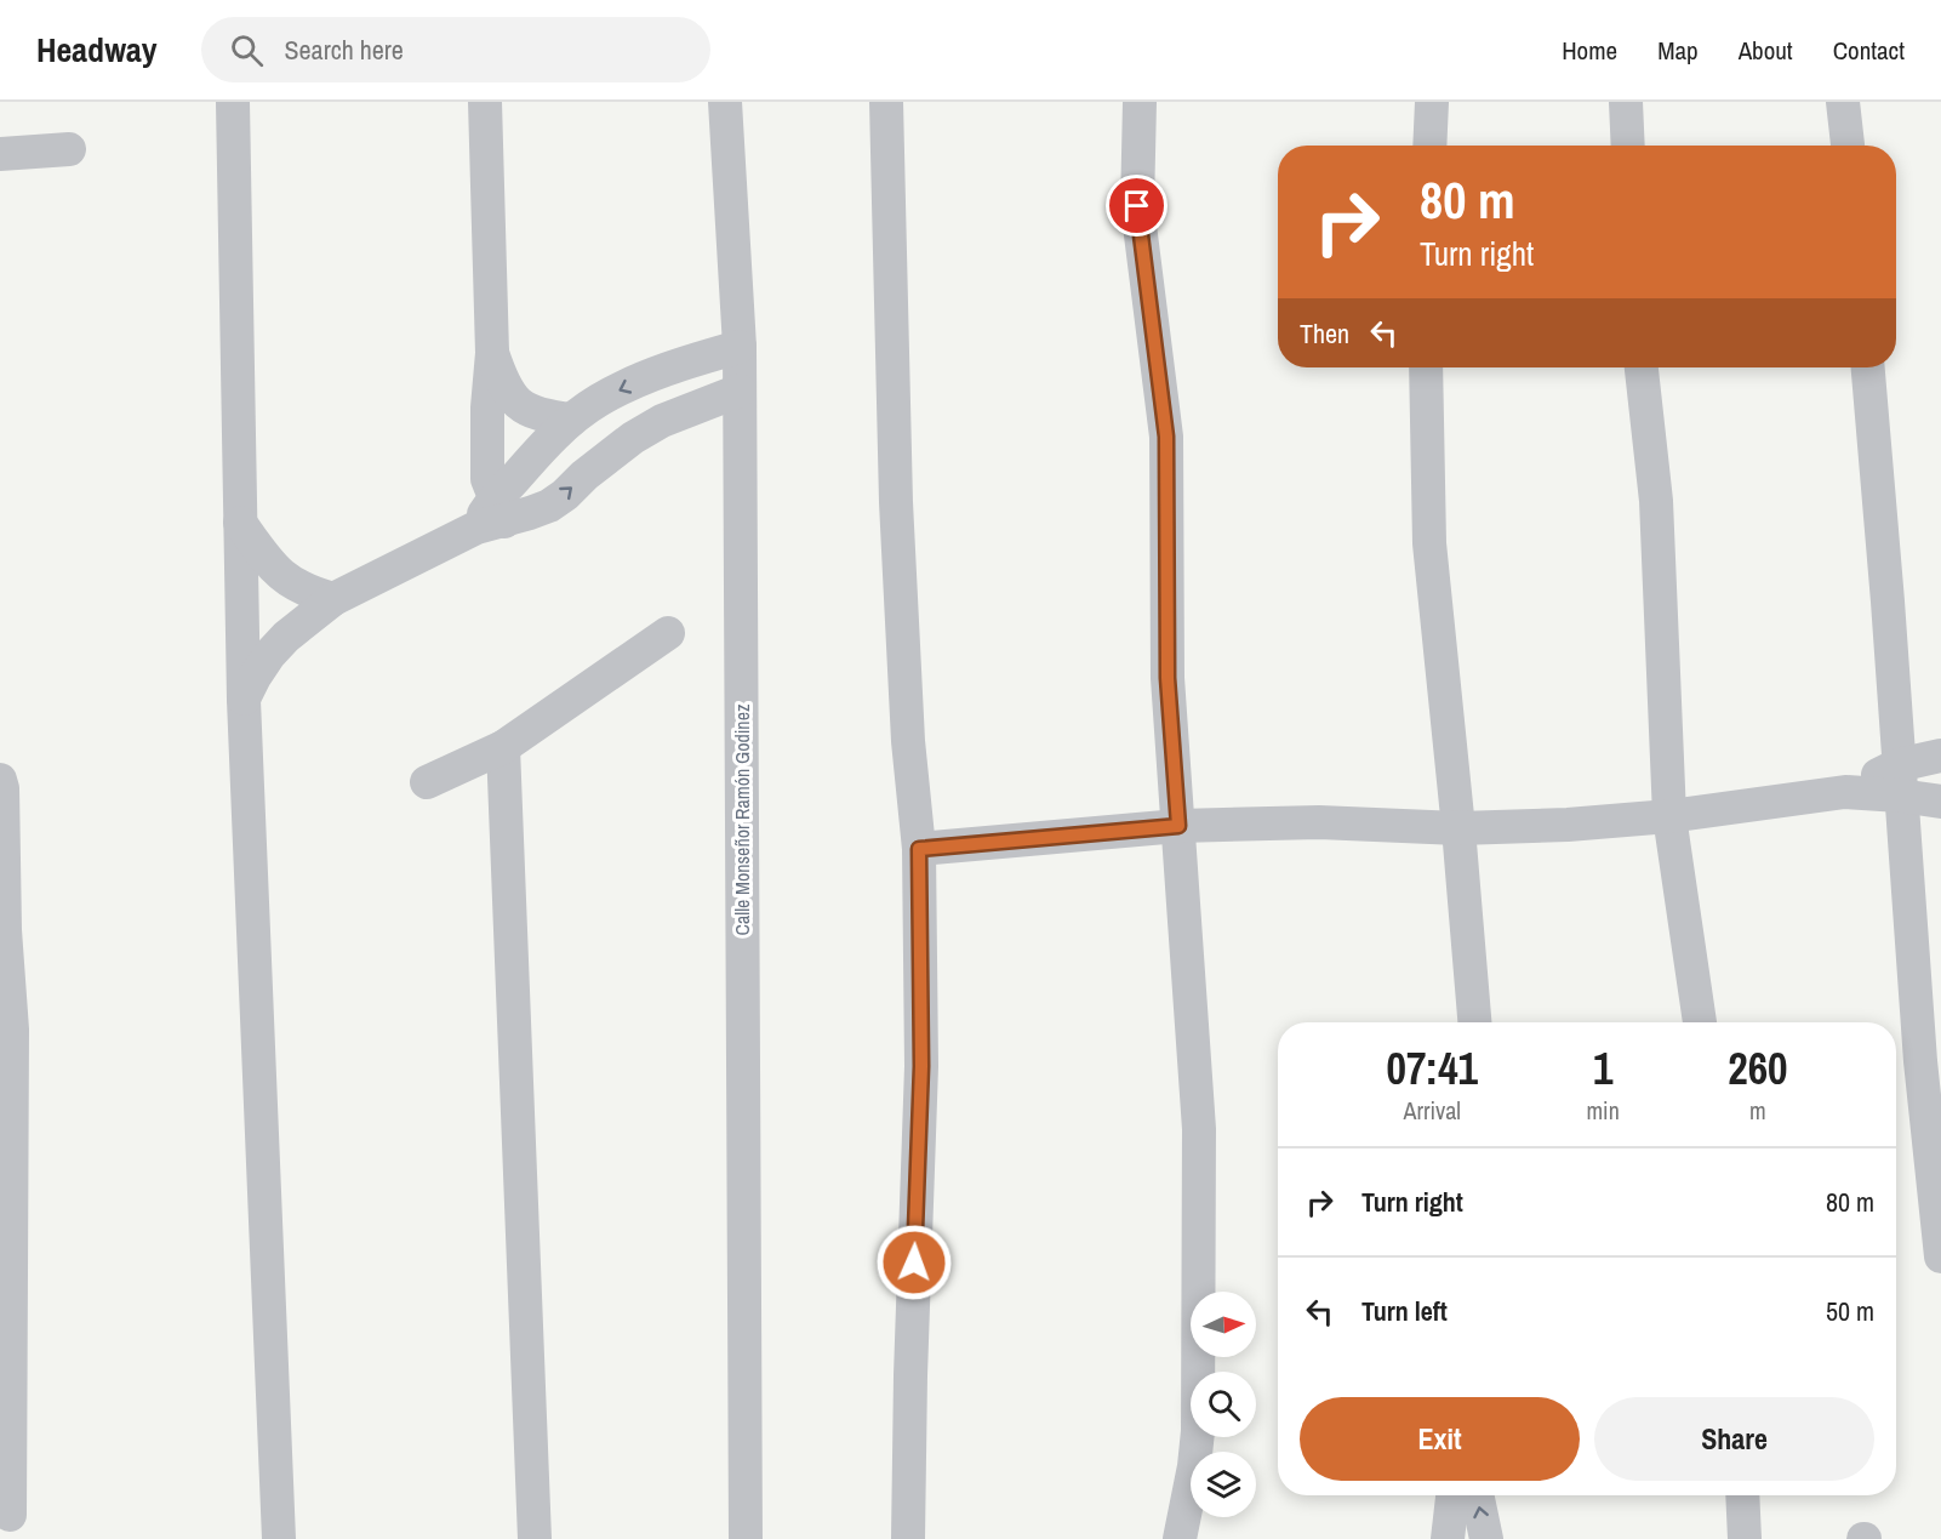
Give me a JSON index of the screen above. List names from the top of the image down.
{
  "streets": {
    "street": ["Calle Monseñor Ramón Godinez"]
  },
  "north": "right",
  "page": {
    "header": "Headway",
    "search": "Search here",
    "nav": [
      "Home",
      "Map",
      "About",
      "Contact"
    ],
    "turn": ["80 m", "Turn right"],
    "then": "Then",
    "eta": [
      "07:41",
      "Arrival",
      "1",
      "min",
      "260",
      "m"
    ],
    "list": [
      {
        "name": "Turn right",
        "value": "80 m"
      },
      {
        "name": "Turn left",
        "value": "50 m"
      }
    ],
    "buttons": ["Exit", "Share"]
  }
}
